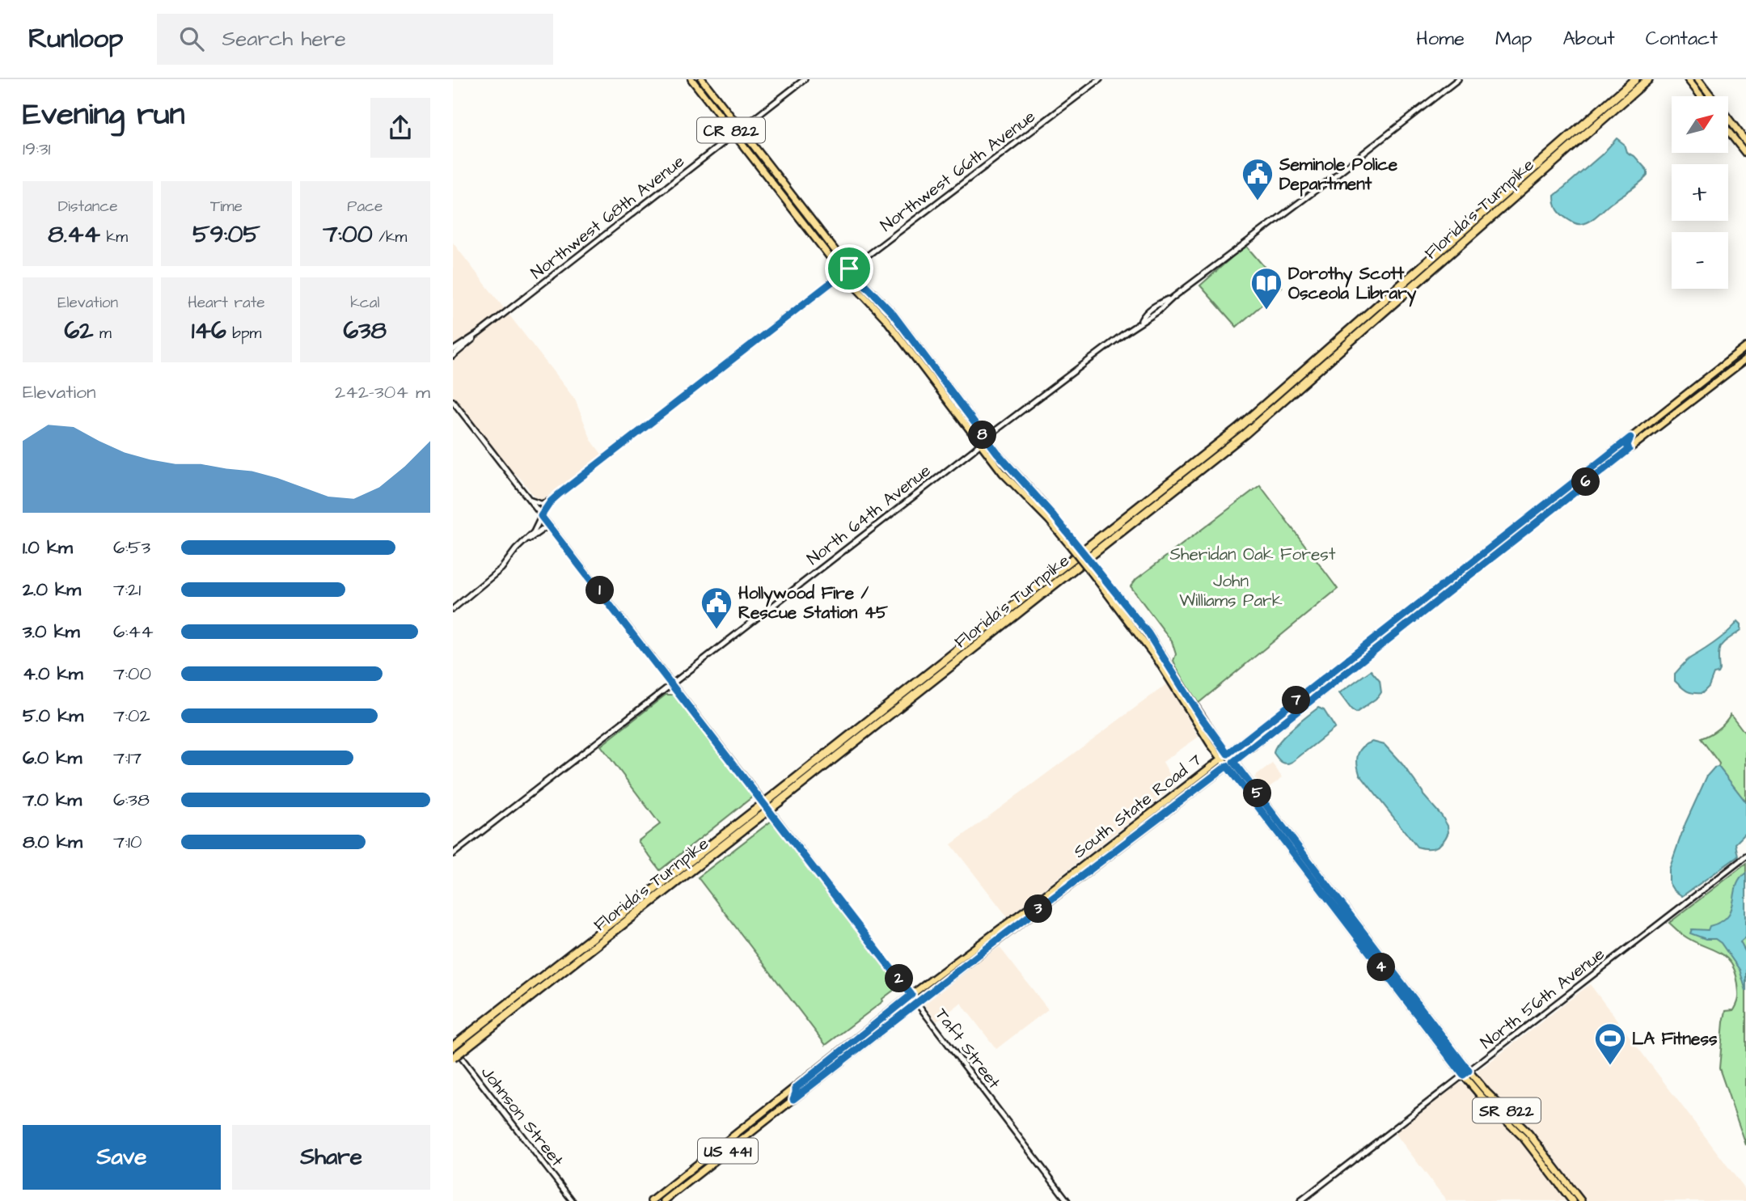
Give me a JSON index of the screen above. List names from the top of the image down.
{
  "streets": {
    "highway": ["Florida's Turnpike"],
    "main road": [
      "CR 822",
      "South State Road 7",
      "SR 822",
      "US 441"
    ],
    "street": [
      "Northwest 66th Avenue",
      "Northwest 68th Avenue",
      "North 64th Avenue",
      "North 56th Avenue",
      "Taft Street",
      "Johnson Street"
    ]
  },
  "crossings": [
    ["CR 822", "Northwest 66th Avenue"],
    ["CR 822", "Northwest 68th Avenue"],
    ["CR 822", "North 64th Avenue"],
    ["CR 822", "South State Road 7"],
    ["CR 822", "SR 822"],
    ["Northwest 66th Avenue", "Taft Street"],
    ["Florida's Turnpike", "Johnson Street"],
    ["North 64th Avenue", "Taft Street"],
    ["South State Road 7", "Taft Street"],
    ["South State Road 7", "SR 822"],
    ["North 56th Avenue", "SR 822"]
  ],
  "parks": ["Sheridan Oak Forest", "John Williams Park"],
  "places": {
    "public building": ["Seminole Police Department", "Hollywood Fire / Rescue Station 45"],
    "library": ["Dorothy Scott Osceola Library"],
    "sports": ["LA Fitness"]
  },
  "north": "top right",
  "page": {
    "header": "Runloop",
    "search": "Search here",
    "nav": [
      "Home",
      "Map",
      "About",
      "Contact"
    ],
    "heading": ["Evening run", "19:31"],
    "map_buttons": ["+", "−"],
    "stats": [
      ["Distance", "8.44 km"],
      ["Time", "59:05"],
      ["Pace", "7:00 /km"],
      ["Elevation", "62 m"],
      ["Heart rate", "146 bpm"],
      ["kcal", "638"]
    ],
    "chart": ["Elevation", "242–304 m"],
    "pins": [
      "8",
      "6",
      "1",
      "7",
      "5",
      "3",
      "4",
      "2"
    ],
    "list": [
      {
        "name": "1.0 km",
        "note": "6:53"
      },
      {
        "name": "2.0 km",
        "note": "7:21"
      },
      {
        "name": "3.0 km",
        "note": "6:44"
      },
      {
        "name": "4.0 km",
        "note": "7:00"
      },
      {
        "name": "5.0 km",
        "note": "7:02"
      },
      {
        "name": "6.0 km",
        "note": "7:17"
      },
      {
        "name": "7.0 km",
        "note": "6:38"
      },
      {
        "name": "8.0 km",
        "note": "7:10"
      }
    ],
    "buttons": ["Save", "Share"]
  }
}
